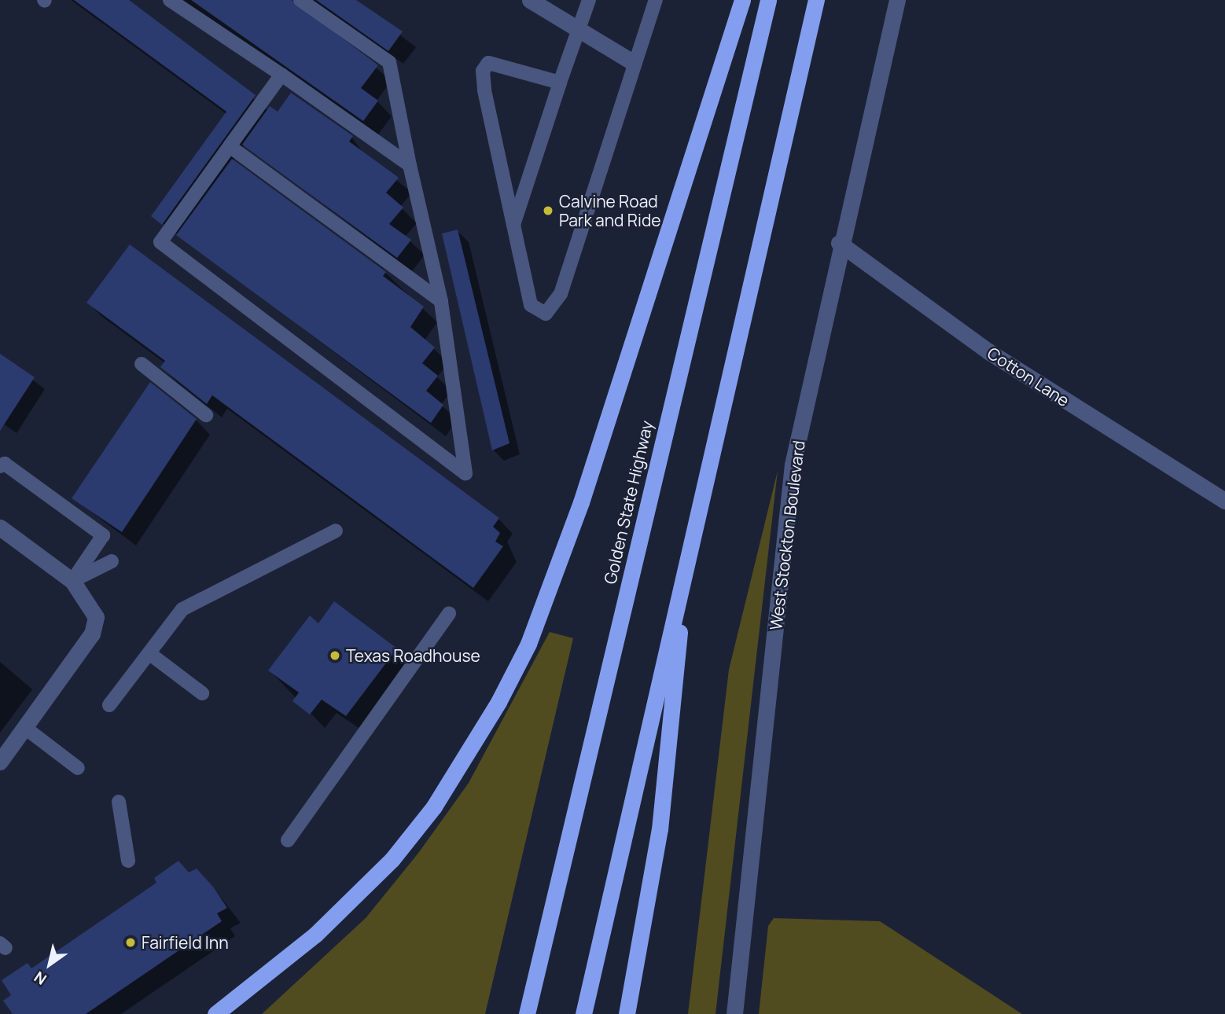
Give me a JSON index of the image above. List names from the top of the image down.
{
  "streets": {
    "highway": ["Golden State Highway"],
    "street": ["Cotton Lane", "West Stockton Boulevard"]
  },
  "crossings": [
    ["Cotton Lane", "West Stockton Boulevard"]
  ],
  "places": ["Calvine Road Park and Ride", "Texas Roadhouse", "Fairfield Inn"],
  "north": "bottom left"
}
